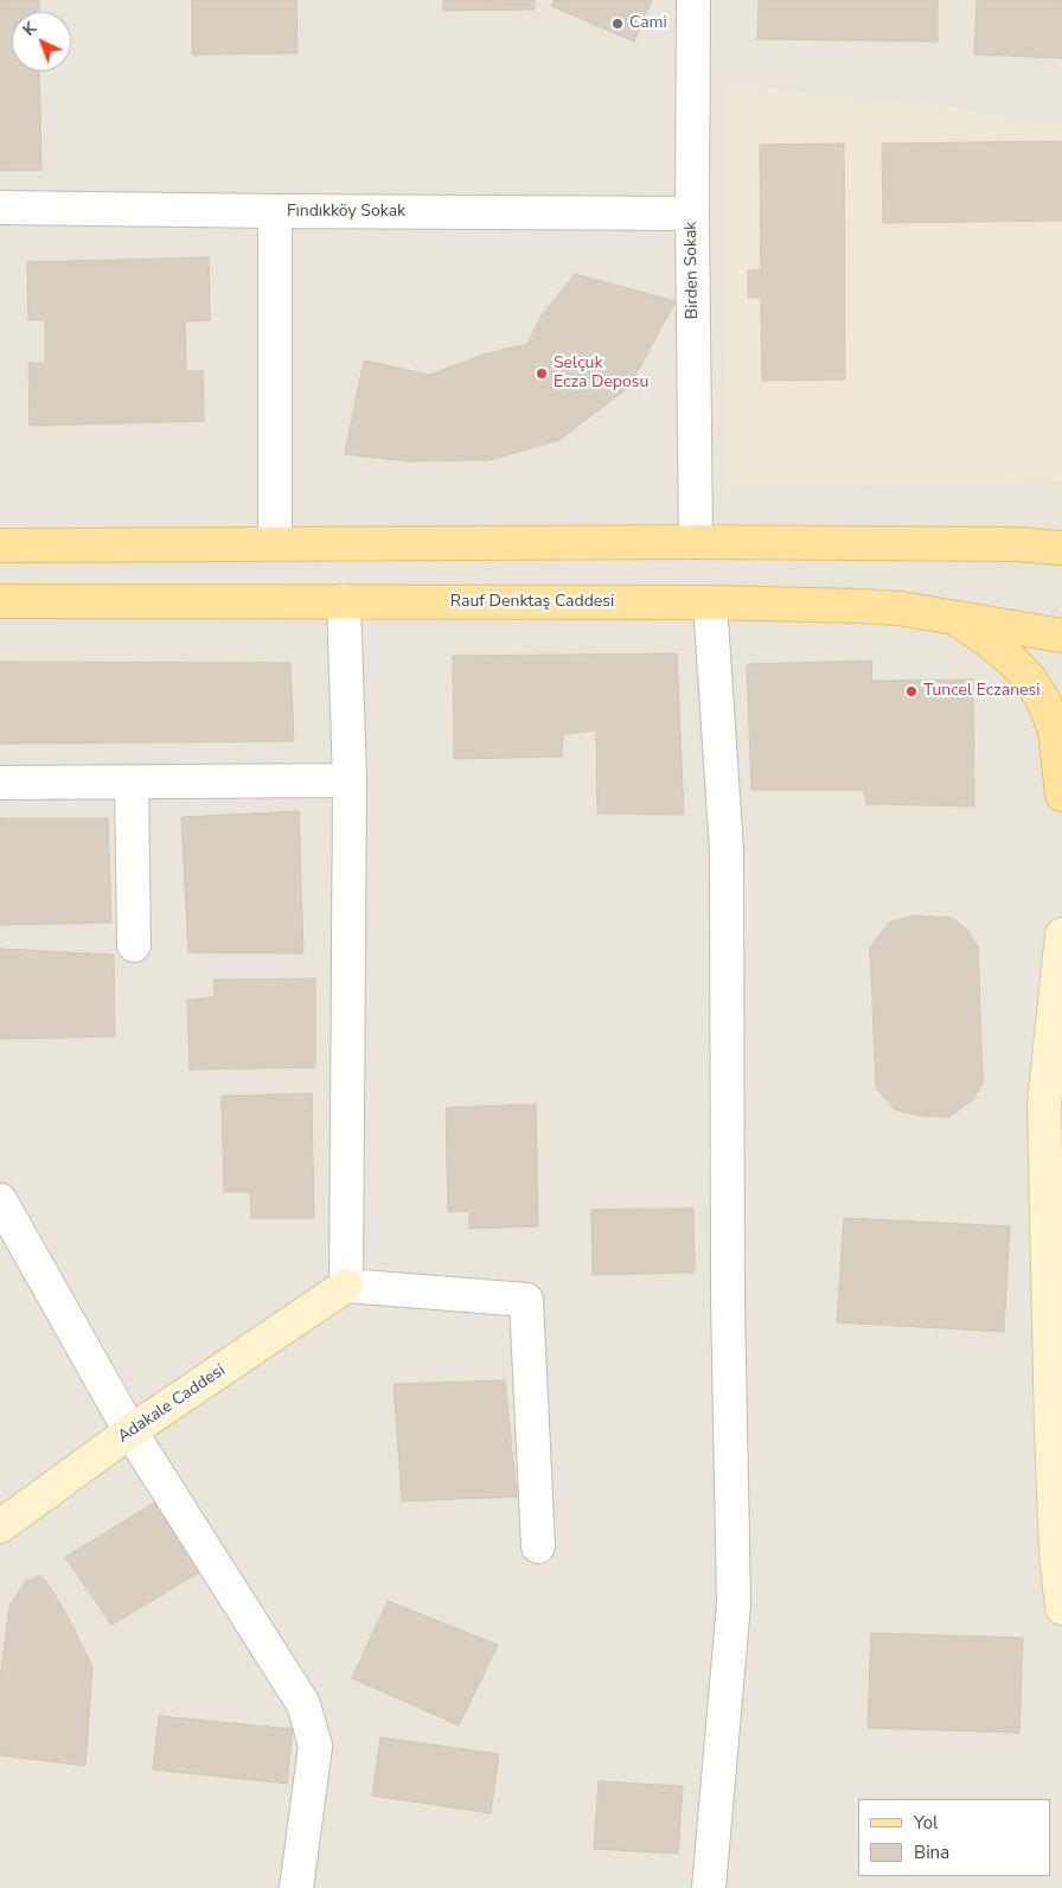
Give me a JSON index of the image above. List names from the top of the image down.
{
  "streets": {
    "main road": ["Rauf Denktaş Caddesi"],
    "street": ["Fındıkköy Sokak", "Birden Sokak", "Adakale Caddesi"]
  },
  "crossings": [
    ["Fındıkköy Sokak", "Birden Sokak"]
  ],
  "places": ["Cami", "Selçuk Ecza Deposu", "Tuncel Eczanesi"],
  "legend": ["Yol", "Bina"],
  "north": "top left"
}
